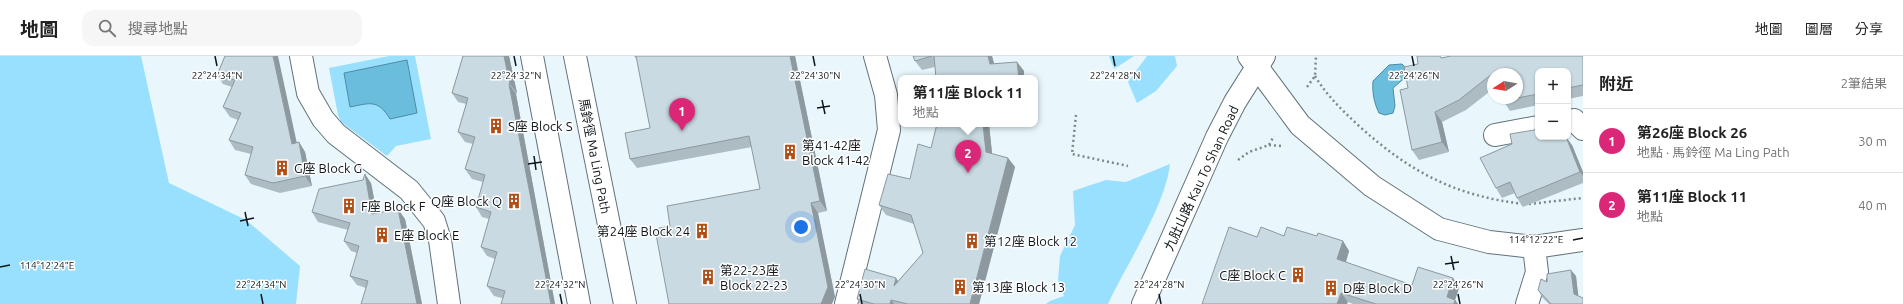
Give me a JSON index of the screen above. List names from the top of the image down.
{
  "streets": {
    "street": ["馬鈴徑 Ma Ling Path", "九肚山路 Kau To Shan Road"]
  },
  "places": {
    "building": [
      "S座 Block S",
      "第41-42座 Block 41-42",
      "G座 Block G",
      "Q座 Block Q",
      "F座 Block F",
      "第24座 Block 24",
      "E座 Block E",
      "第12座 Block 12",
      "C座 Block C",
      "第22-23座 Block 22-23",
      "第13座 Block 13",
      "D座 Block D"
    ]
  },
  "north": "left",
  "page": {
    "header": "地圖",
    "search": "搜尋地點",
    "nav": ["地圖", "圖層", "分享"],
    "heading": ["附近", "2筆結果"],
    "map_buttons": ["+", "−"],
    "popup": ["第11座 Block 11", "地點"],
    "pins": ["1", "2"],
    "list": [
      {
        "mark": "1",
        "name": "第26座 Block 26",
        "note": "地點 · 馬鈴徑 Ma Ling Path",
        "value": "30 m"
      },
      {
        "mark": "2",
        "name": "第11座 Block 11",
        "note": "地點",
        "value": "40 m"
      }
    ]
  },
  "coordinates": [
    "22°24'30\"N",
    "22°24'26\"N",
    "22°24'34\"N",
    "22°24'32\"N",
    "22°24'28\"N",
    "114°12'22\"E",
    "114°12'24\"E"
  ]
}
